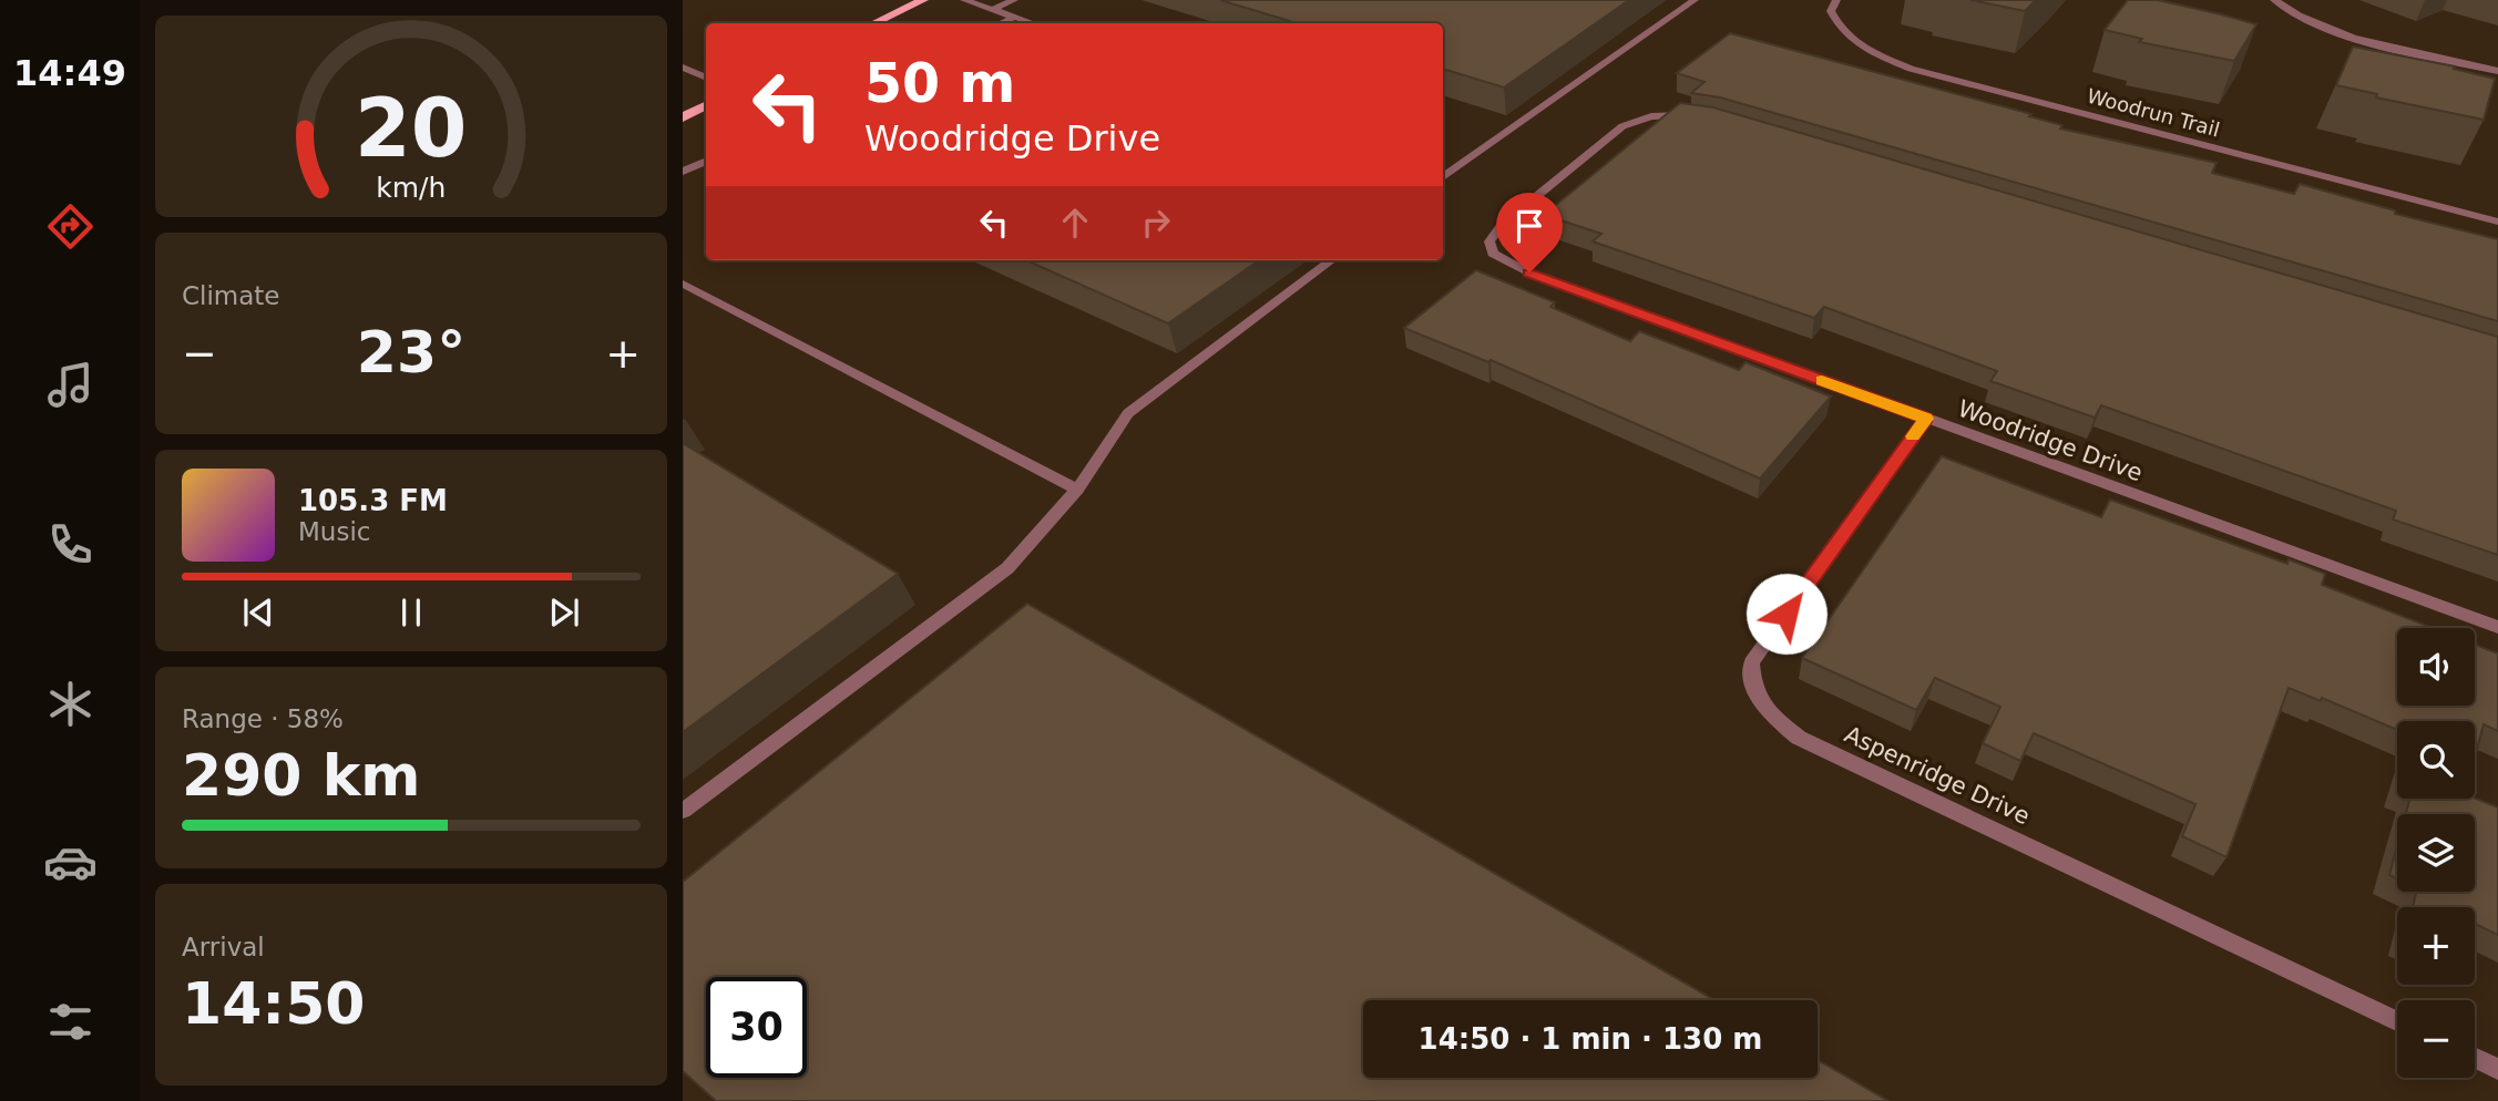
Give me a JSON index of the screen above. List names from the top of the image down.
{
  "streets": {
    "street": ["Woodrun Trail", "Woodridge Drive", "Aspenridge Drive"]
  },
  "crossings": [
    ["Woodridge Drive", "Aspenridge Drive"]
  ],
  "page": {
    "tabs": "14:49",
    "turn": ["50 m", "Woodridge Drive"],
    "tile": [
      "Climate",
      ["Range · 58%", "290 km"],
      ["Arrival", "14:50"]
    ],
    "heat": ["−", "23°", "+"],
    "song": ["105.3 FM", "Music"],
    "map_buttons": ["+", "−"],
    "limit": "30",
    "trip": "14:50 · 1 min · 130 m",
    "gauge": ["20", "km/h"]
  }
}
